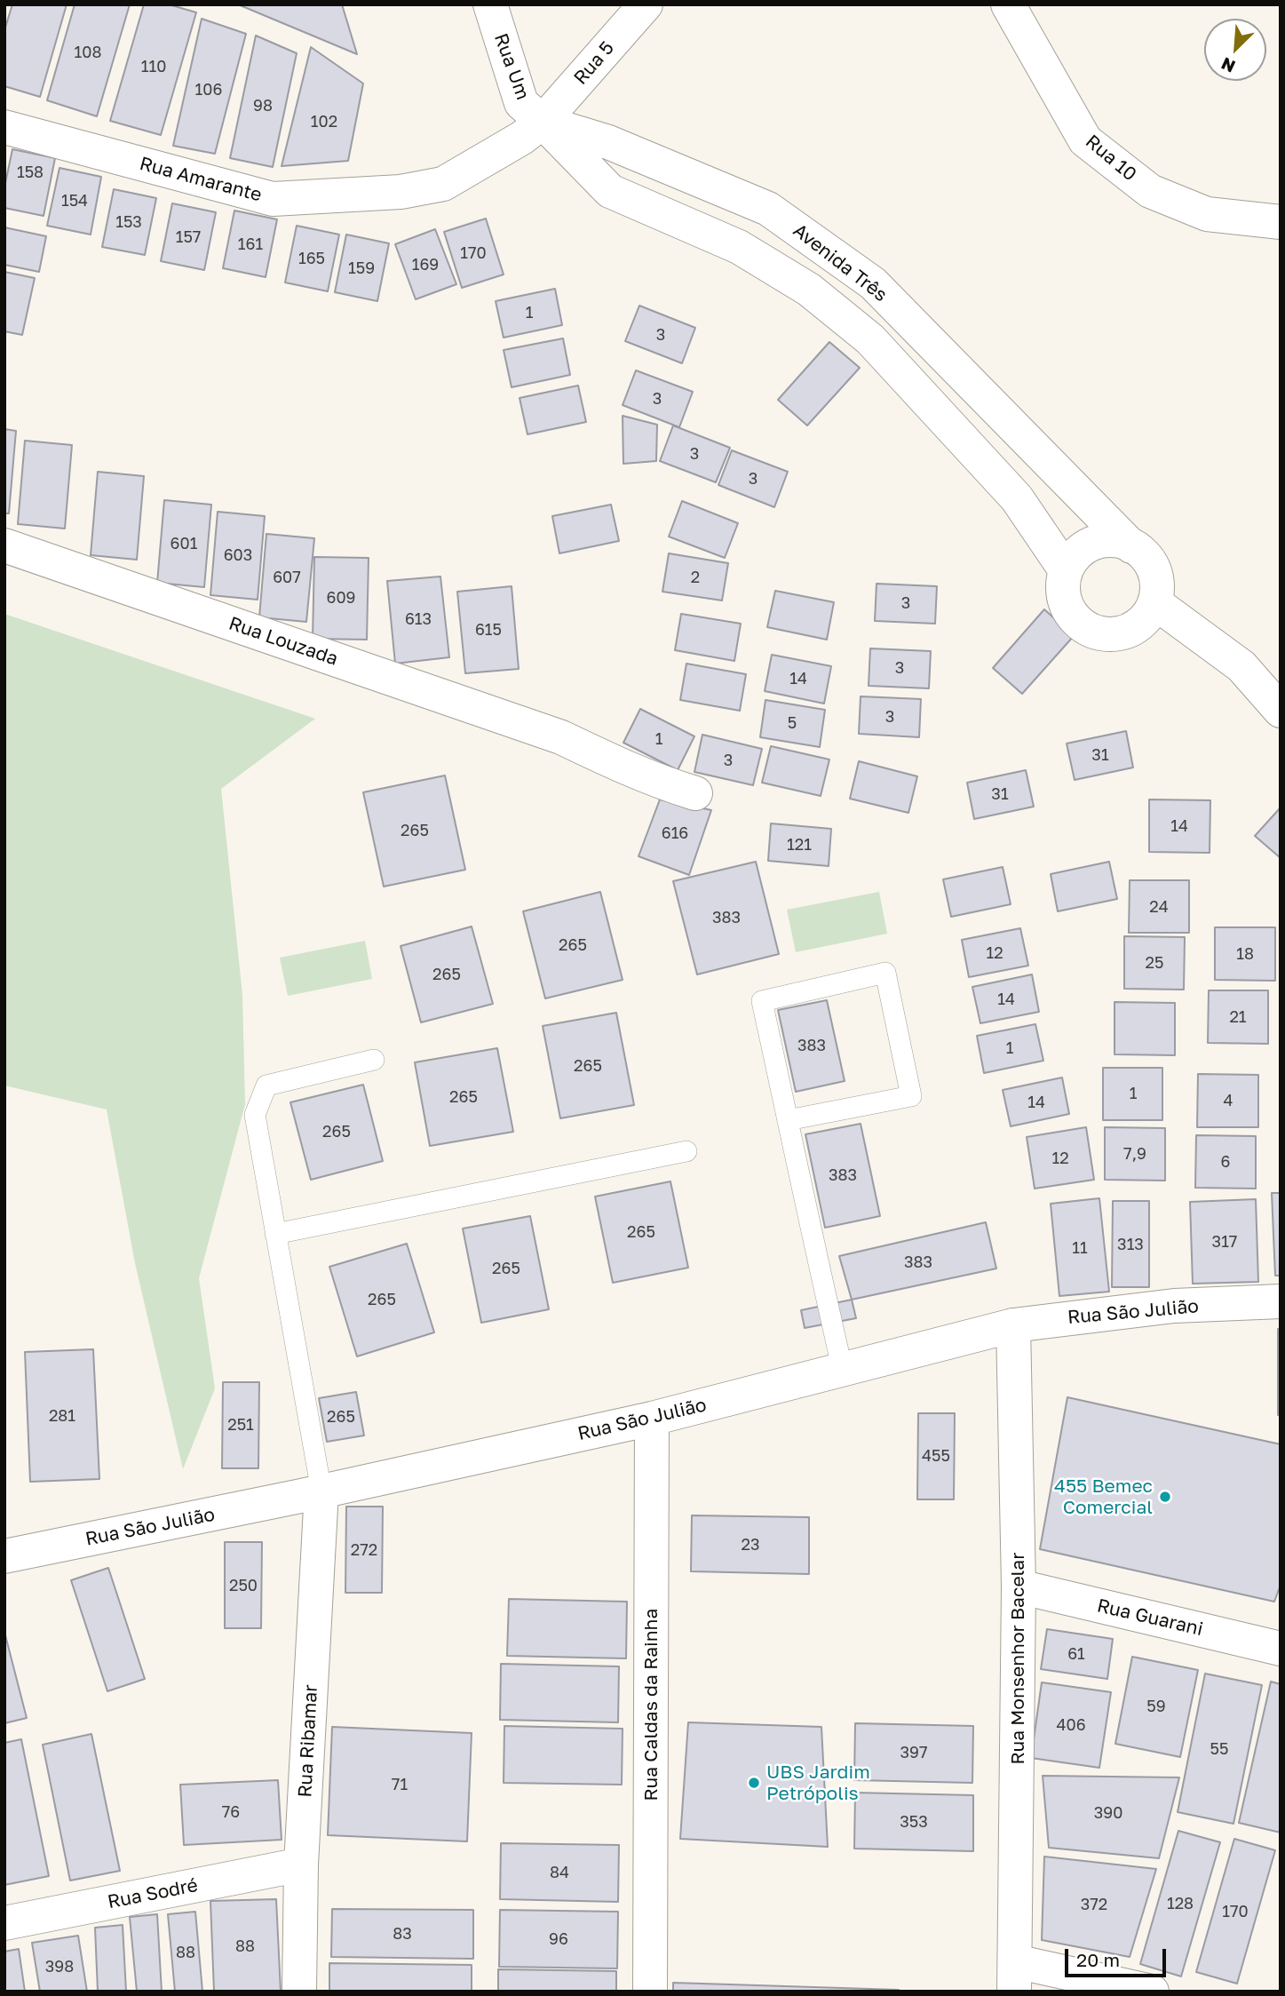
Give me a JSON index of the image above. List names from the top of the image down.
{
  "streets": {
    "street": [
      "Rua 5",
      "Rua Um",
      "Rua 10",
      "Rua Amarante",
      "Avenida Três",
      "Rua Louzada",
      "Rua São Julião",
      "Rua Guarani",
      "Rua Monsenhor Bacelar",
      "Rua Caldas da Rainha",
      "Rua Ribamar",
      "Rua Sodré"
    ]
  },
  "crossings": [
    ["Rua 5", "Rua Um"],
    ["Rua 5", "Rua Amarante"],
    ["Rua 5", "Avenida Três"],
    ["Rua Um", "Rua Amarante"],
    ["Rua Um", "Avenida Três"],
    ["Rua Amarante", "Avenida Três"],
    ["Rua São Julião", "Rua Monsenhor Bacelar"],
    ["Rua São Julião", "Rua Caldas da Rainha"],
    ["Rua São Julião", "Rua Ribamar"],
    ["Rua Guarani", "Rua Monsenhor Bacelar"],
    ["Rua Ribamar", "Rua Sodré"]
  ],
  "places": ["455 Bemec Comercial", "UBS Jardim Petrópolis"],
  "house_numbers": [
    "108",
    "110",
    "106",
    "98",
    "102",
    "158",
    "154",
    "153",
    "157",
    "161",
    "170",
    "165",
    "169",
    "159",
    "1",
    "3",
    "3",
    "3",
    "3",
    "601",
    "603",
    "607",
    "2",
    "609",
    "3",
    "613",
    "615",
    "3",
    "14",
    "3",
    "5",
    "1",
    "31",
    "3",
    "31",
    "14",
    "265",
    "616",
    "121",
    "24",
    "383",
    "265",
    "12",
    "18",
    "25",
    "265",
    "14",
    "21",
    "383",
    "1",
    "265",
    "1",
    "265",
    "4",
    "14",
    "265",
    "7,9",
    "12",
    "6",
    "383",
    "265",
    "317",
    "313",
    "11",
    "383",
    "265",
    "265",
    "281",
    "265",
    "251",
    "455",
    "23",
    "272",
    "250",
    "61",
    "59",
    "406",
    "55",
    "397",
    "71",
    "76",
    "390",
    "353",
    "84",
    "128",
    "372",
    "170",
    "83",
    "96",
    "88",
    "88",
    "398"
  ],
  "scale_bar": "20 m",
  "north": "bottom left"
}
